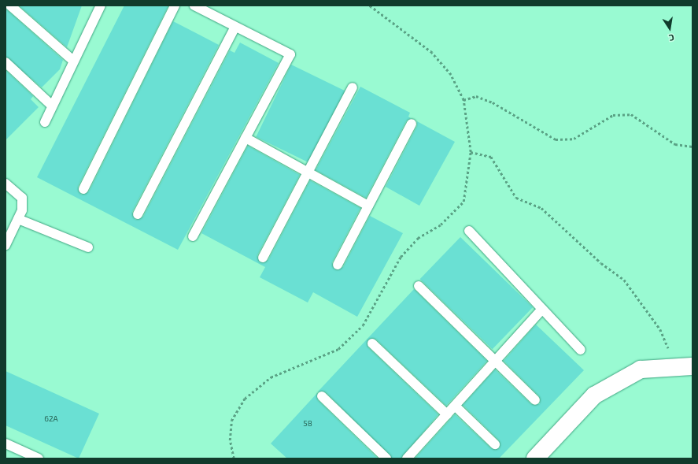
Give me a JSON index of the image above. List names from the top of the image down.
{
  "house_numbers": ["62А", "58"],
  "north": "bottom"
}
